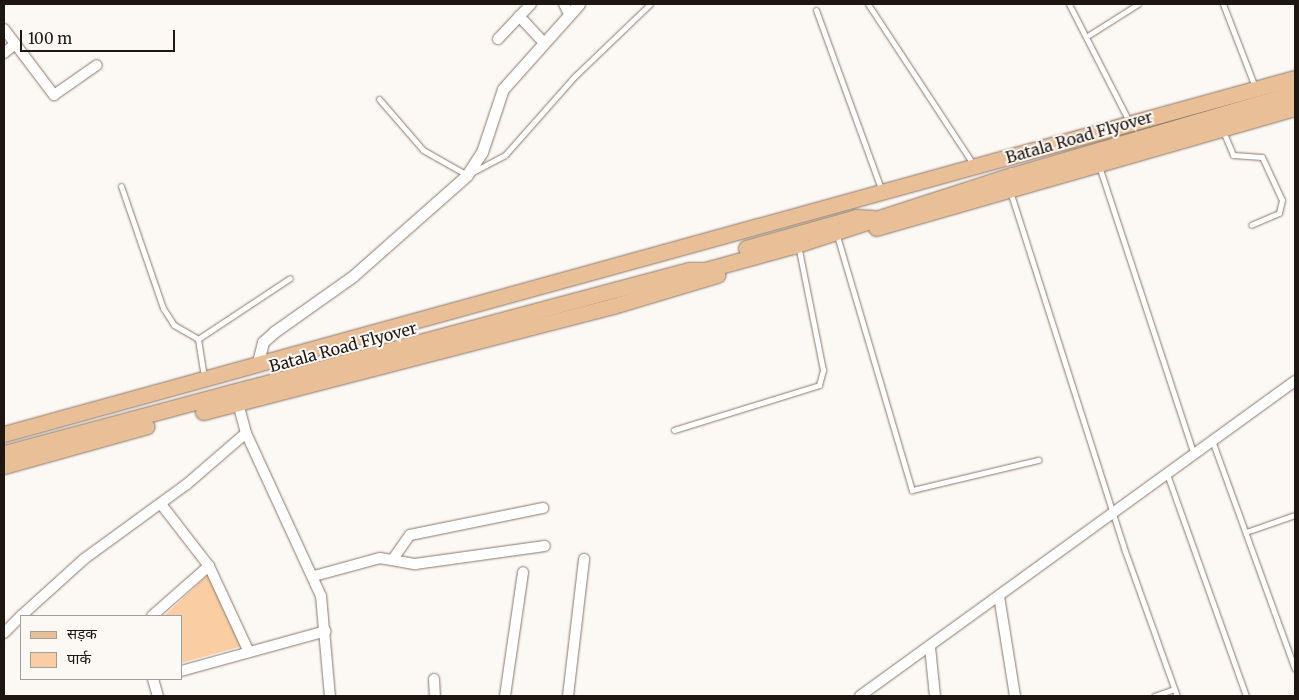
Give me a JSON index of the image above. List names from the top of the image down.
{
  "streets": {
    "main road": ["Batala Road Flyover"]
  },
  "legend": ["सड़क", "पार्क"],
  "scale_bar": "100 m"
}
